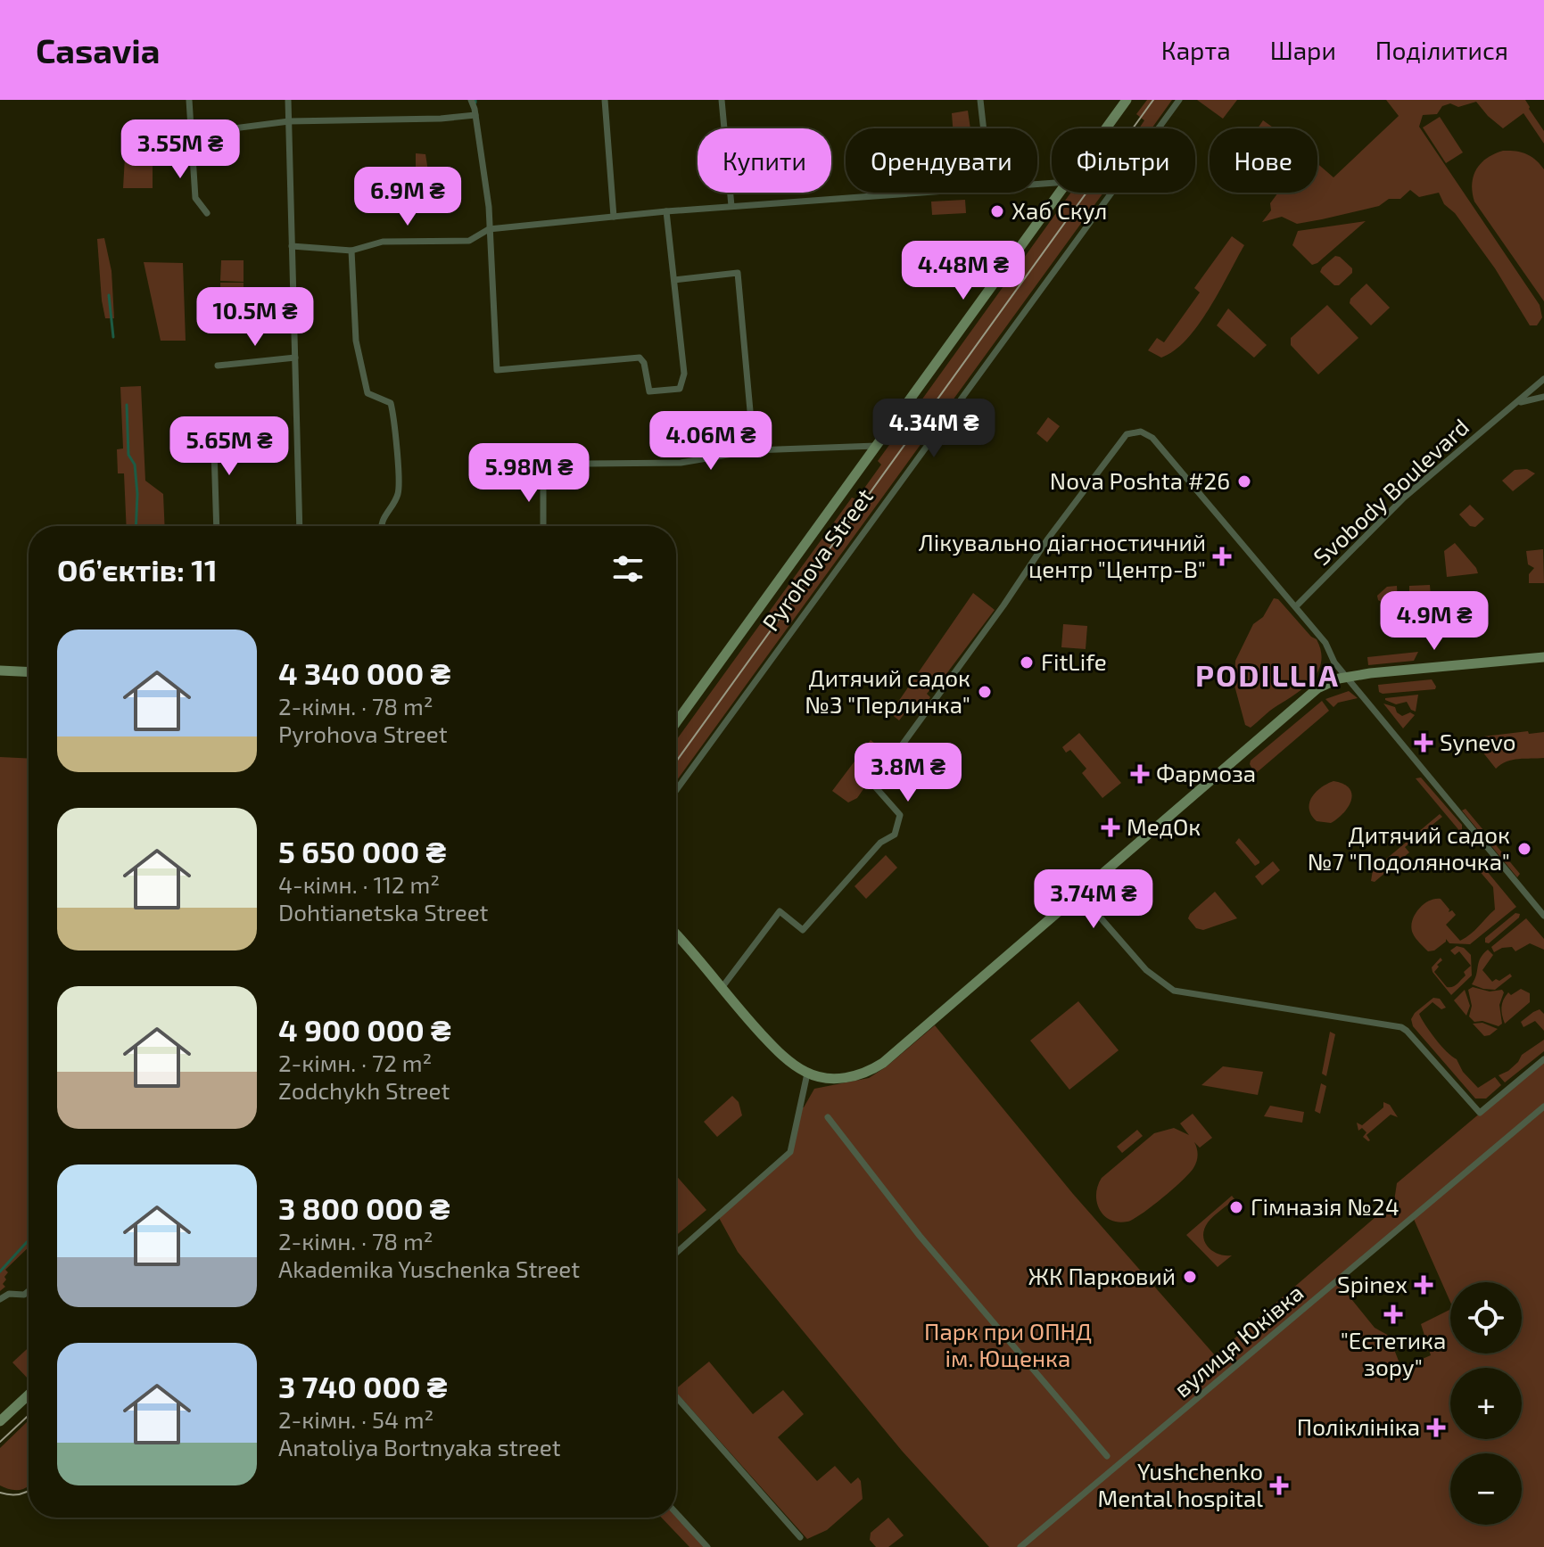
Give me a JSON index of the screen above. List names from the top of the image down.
{
  "streets": {
    "main road": ["Pyrohova Street"],
    "street": ["Svobody Boulevard", "вулиця Юківка"]
  },
  "districts": ["PODILLIA"],
  "parks": ["Парк при ОПНД ім. Ющенка"],
  "places": {
    "other": [
      "Хаб Скул",
      "Nova Poshta #26",
      "FitLife",
      "Дитячий садок №3 \"Перлинка\"",
      "Дитячий садок №7 \"Подоляночка\"",
      "Гімназія №24",
      "ЖК Парковий"
    ],
    "health": [
      "Лікувально діагностичний центр \"Центр-В\"",
      "Synevo",
      "Фармоза",
      "МедОк",
      "Spinex",
      "\"Естетика зору\"",
      "Поліклініка",
      "Yushchenko Mental hospital"
    ]
  },
  "page": {
    "header": "Casavia",
    "nav": ["Карта", "Шари", "Поділитися"],
    "price": [
      "3.55M ₴",
      "6.9M ₴",
      "4.48M ₴",
      "10.5M ₴",
      "4.34M ₴",
      "4.06M ₴",
      "5.65M ₴",
      "5.98M ₴",
      "4.9M ₴",
      "3.8M ₴",
      "3.74M ₴"
    ],
    "chip": [
      "Купити",
      "Орендувати",
      "Фільтри",
      "Нове"
    ],
    "heading": "Об’єктів: 11",
    "list": [
      {
        "name": "4 340 000 ₴",
        "note": "2-кімн. · 78 m² · Pyrohova Street"
      },
      {
        "name": "5 650 000 ₴",
        "note": "4-кімн. · 112 m² · Dohtianetska Street"
      },
      {
        "name": "4 900 000 ₴",
        "note": "2-кімн. · 72 m² · Zodchykh Street"
      },
      {
        "name": "3 800 000 ₴",
        "note": "2-кімн. · 78 m² · Akademika Yuschenka Street"
      },
      {
        "name": "3 740 000 ₴",
        "note": "2-кімн. · 54 m² · Anatoliya Bortnyaka street"
      }
    ],
    "map_buttons": ["+", "−"]
  }
}
